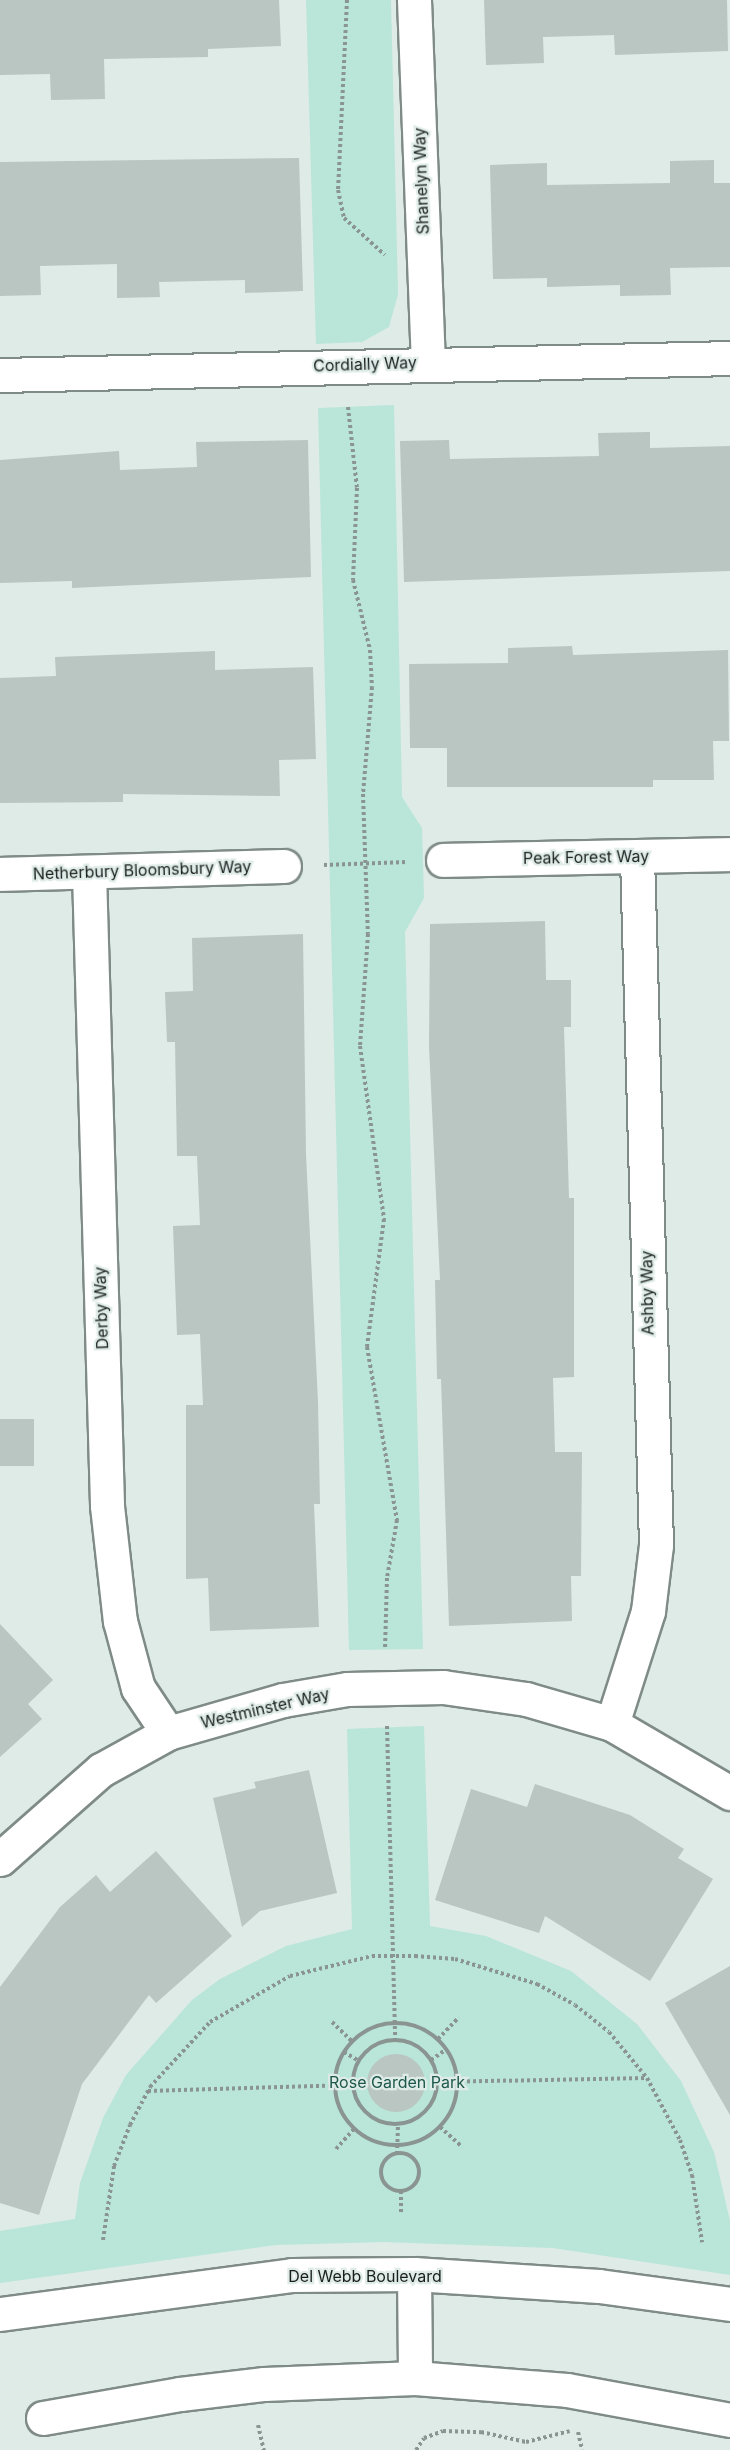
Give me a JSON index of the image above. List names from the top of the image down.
{
  "streets": {
    "street": [
      "Shanelyn Way",
      "Cordially Way",
      "Peak Forest Way",
      "Netherbury Bloomsbury Way",
      "Ashby Way",
      "Derby Way",
      "Westminster Way",
      "Del Webb Boulevard"
    ]
  },
  "crossings": [
    ["Shanelyn Way", "Cordially Way"],
    ["Peak Forest Way", "Ashby Way"],
    ["Netherbury Bloomsbury Way", "Derby Way"],
    ["Ashby Way", "Westminster Way"],
    ["Derby Way", "Westminster Way"]
  ],
  "parks": ["Rose Garden Park"]
}
